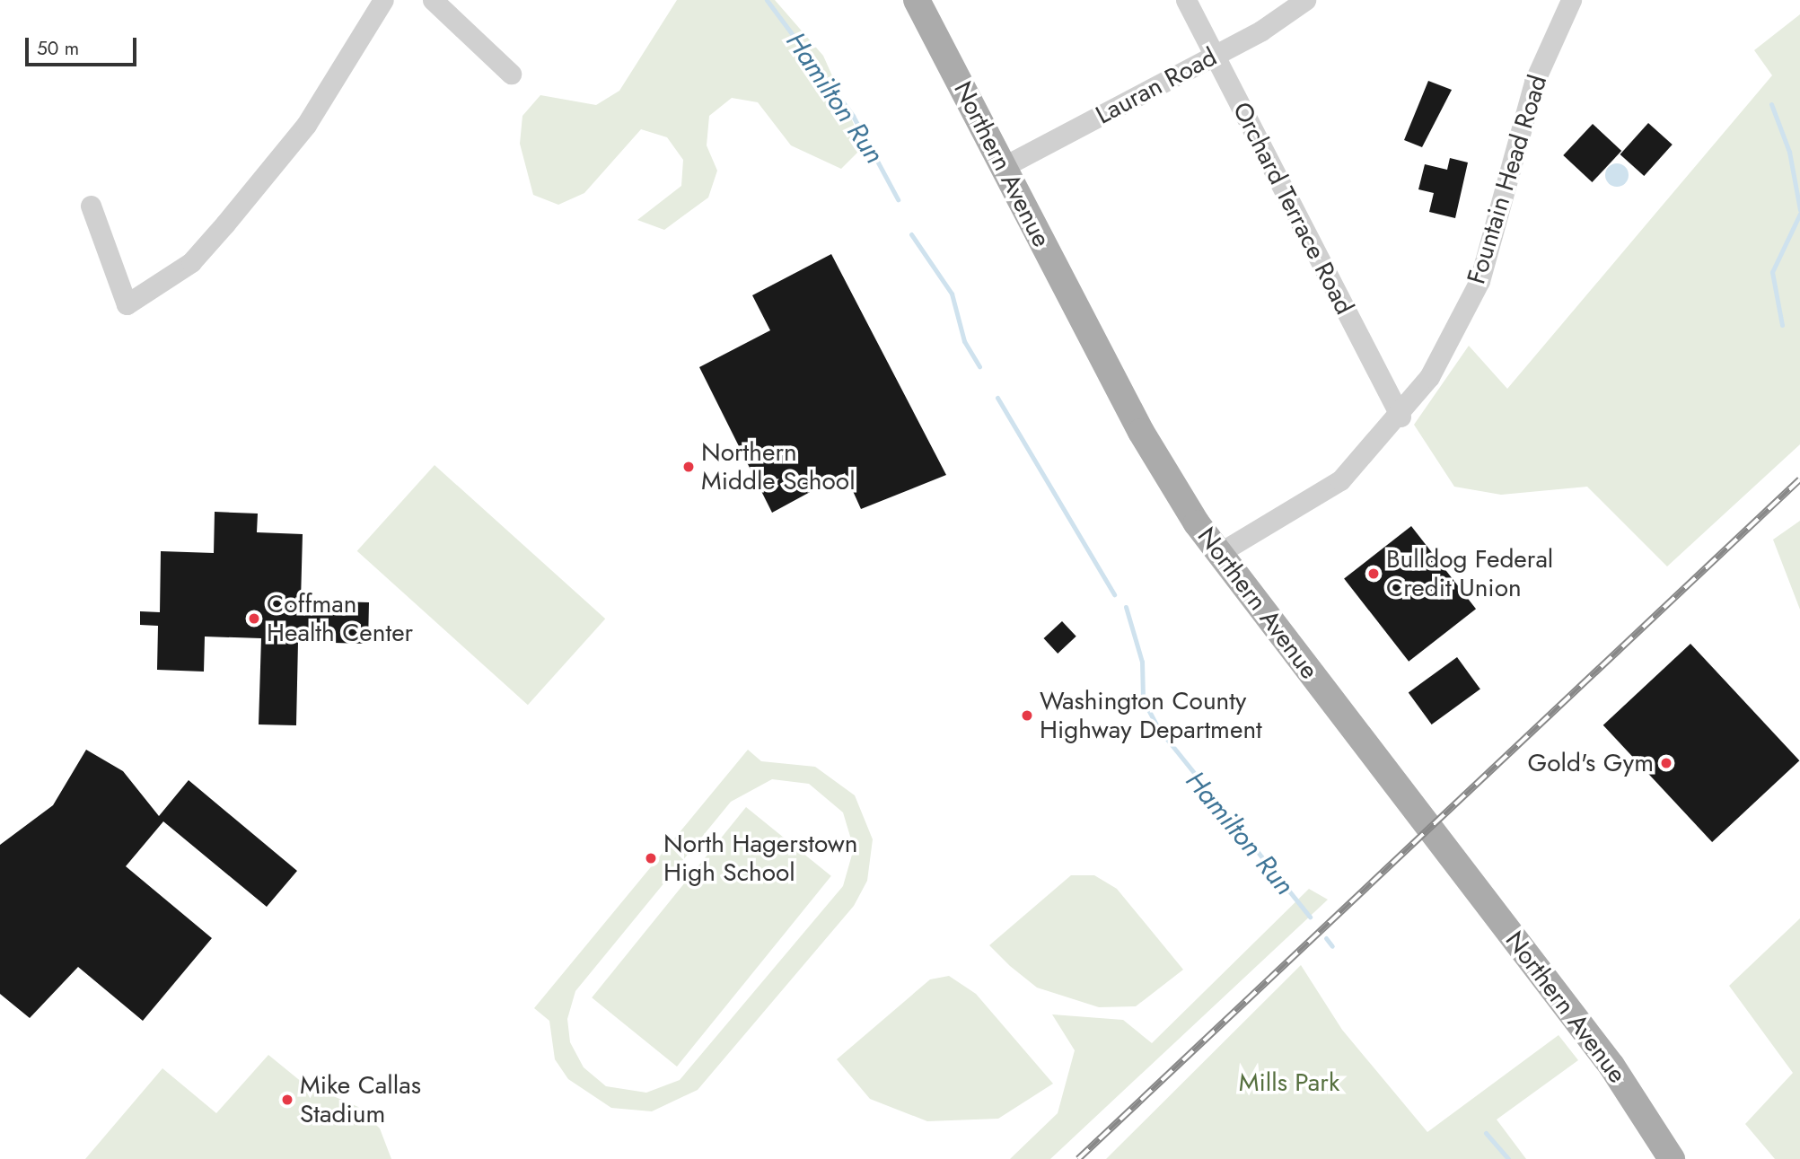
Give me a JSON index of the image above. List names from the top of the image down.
{
  "streets": {
    "main road": ["Northern Avenue"],
    "street": ["Lauran Road", "Fountain Head Road", "Orchard Terrace Road"]
  },
  "crossings": [
    ["Lauran Road", "Northern Avenue"],
    ["Lauran Road", "Orchard Terrace Road"],
    ["Northern Avenue", "Fountain Head Road"],
    ["Fountain Head Road", "Orchard Terrace Road"]
  ],
  "water": ["Hamilton Run"],
  "parks": ["Mills Park"],
  "places": [
    "Northern Middle School",
    "Bulldog Federal Credit Union",
    "Coffman Health Center",
    "Washington County Highway Department",
    "Gold's Gym",
    "North Hagerstown High School",
    "Mike Callas Stadium"
  ],
  "scale_bar": "50 m"
}
